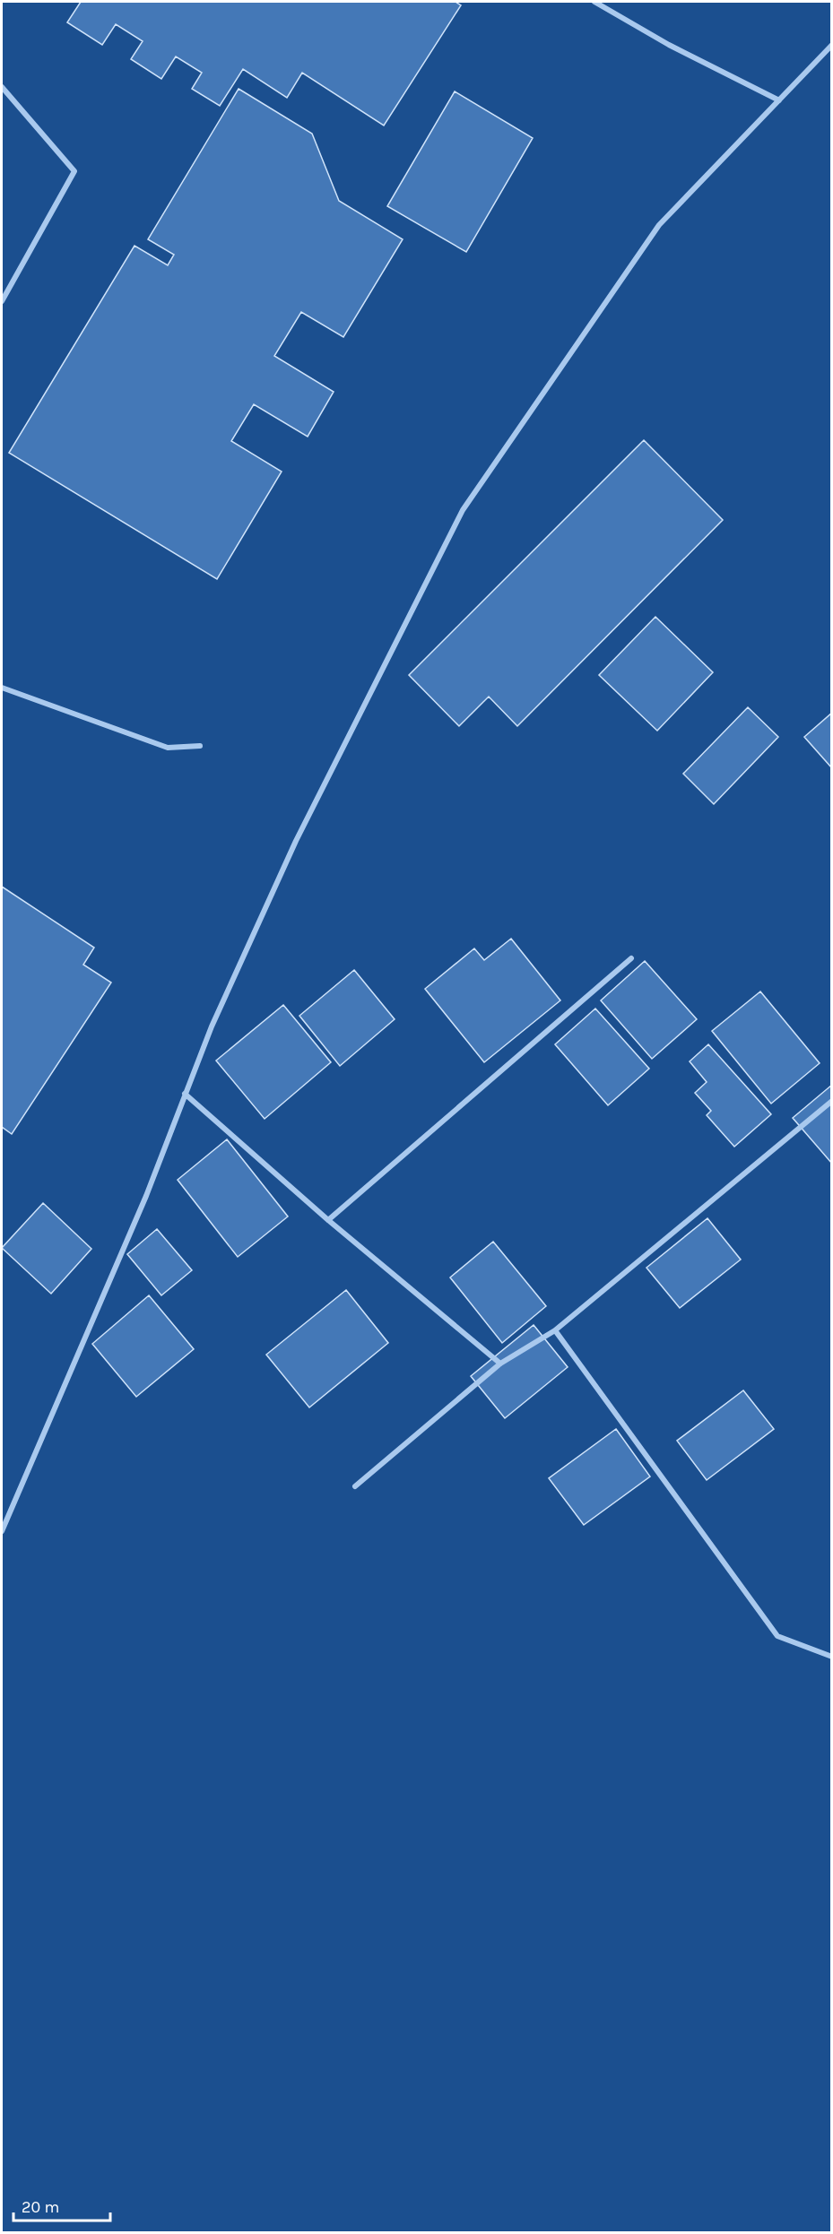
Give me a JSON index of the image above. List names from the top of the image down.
{
  "scale_bar": "20 m"
}
